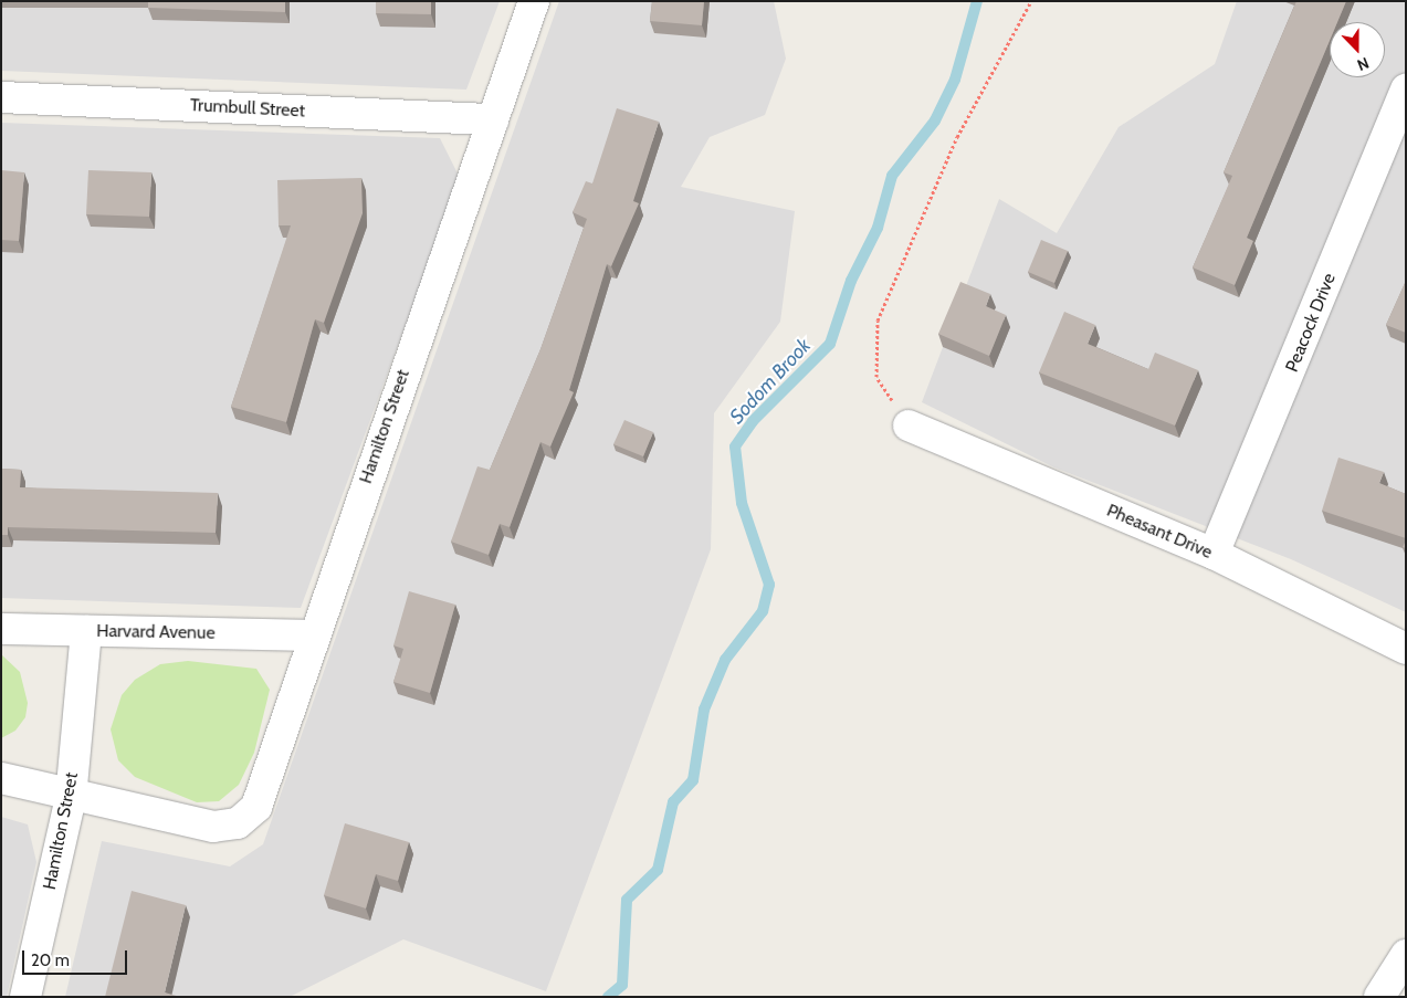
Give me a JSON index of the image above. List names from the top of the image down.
{
  "streets": {
    "street": [
      "Trumbull Street",
      "Peacock Drive",
      "Hamilton Street",
      "Pheasant Drive",
      "Harvard Avenue"
    ]
  },
  "crossings": [
    ["Trumbull Street", "Hamilton Street"],
    ["Peacock Drive", "Pheasant Drive"],
    ["Hamilton Street", "Harvard Avenue"]
  ],
  "water": ["Sodom Brook"],
  "scale_bar": "20 m",
  "north": "bottom"
}
